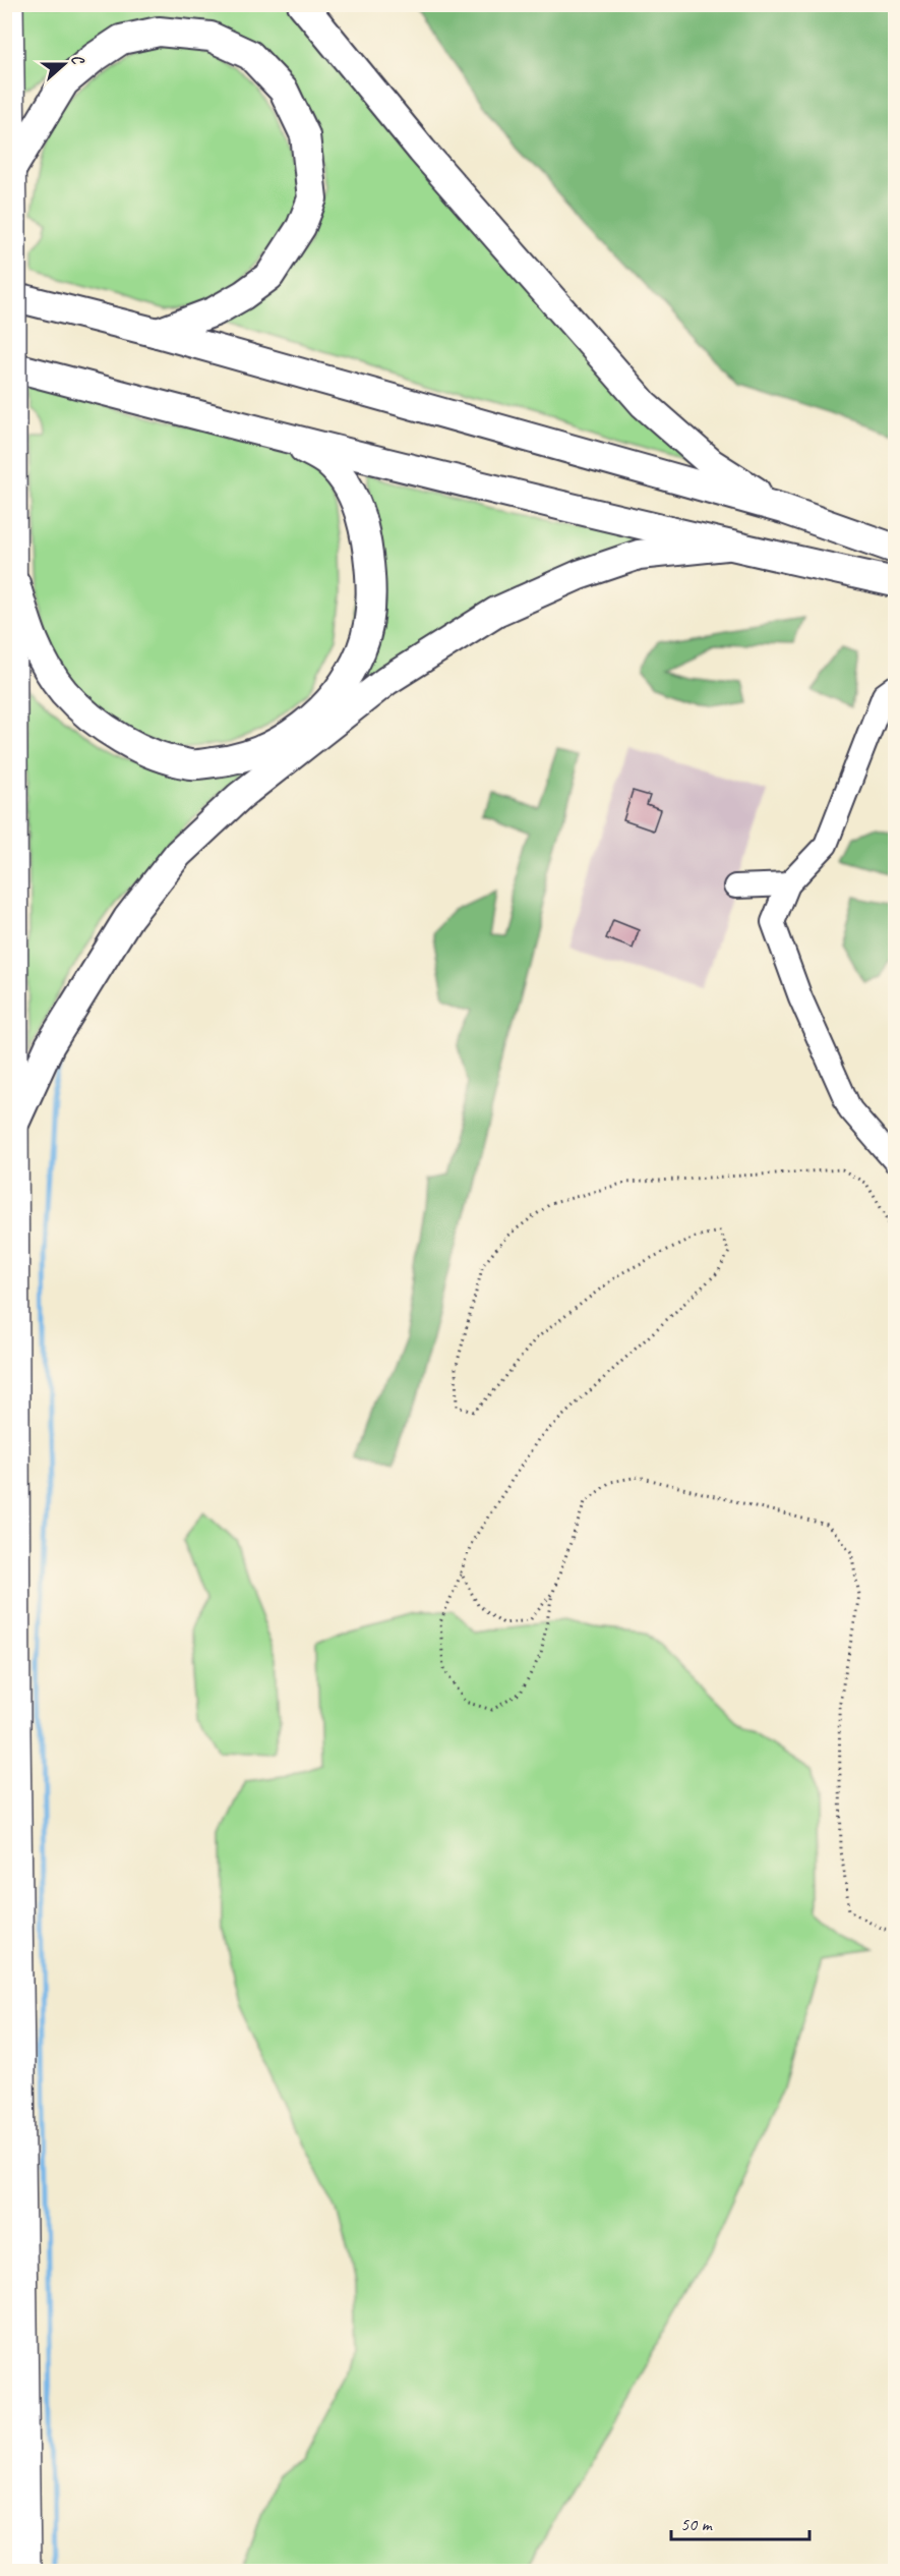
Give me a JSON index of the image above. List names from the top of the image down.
{
  "scale_bar": "50 m",
  "north": "right"
}
